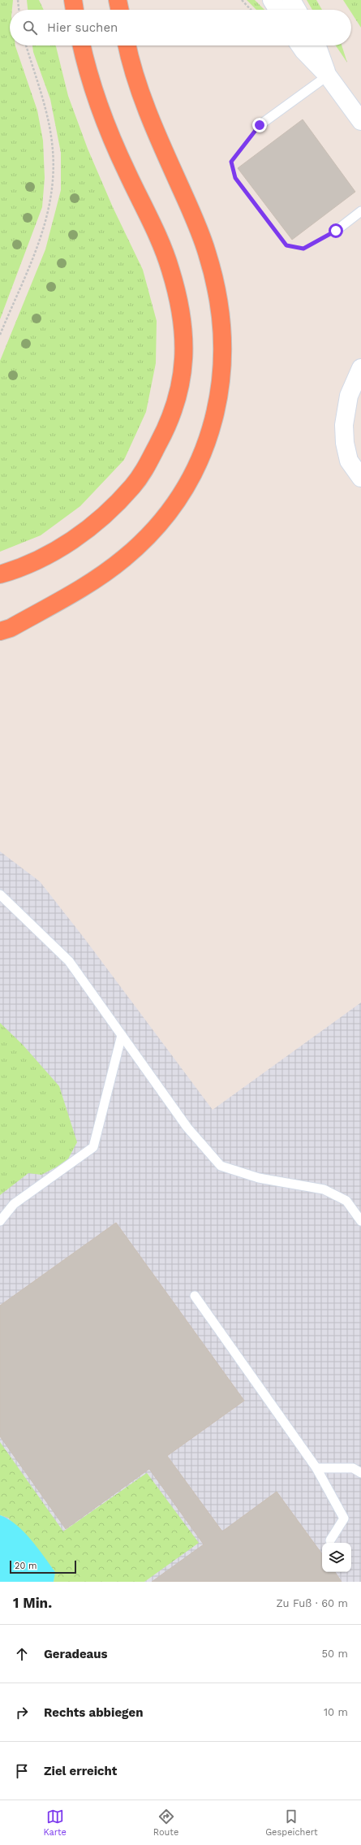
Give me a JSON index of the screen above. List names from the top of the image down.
{
  "scale_bar": "20 m",
  "page": {
    "search": "Hier suchen",
    "scale": "20 m",
    "heading": ["1 Min.", "Zu Fuß · 60 m"],
    "list": [
      ["Geradeaus", "50 m"],
      ["Rechts abbiegen", "10 m"],
      "Ziel erreicht"
    ],
    "nav": ["Karte", "Route", "Gespeichert"]
  }
}
